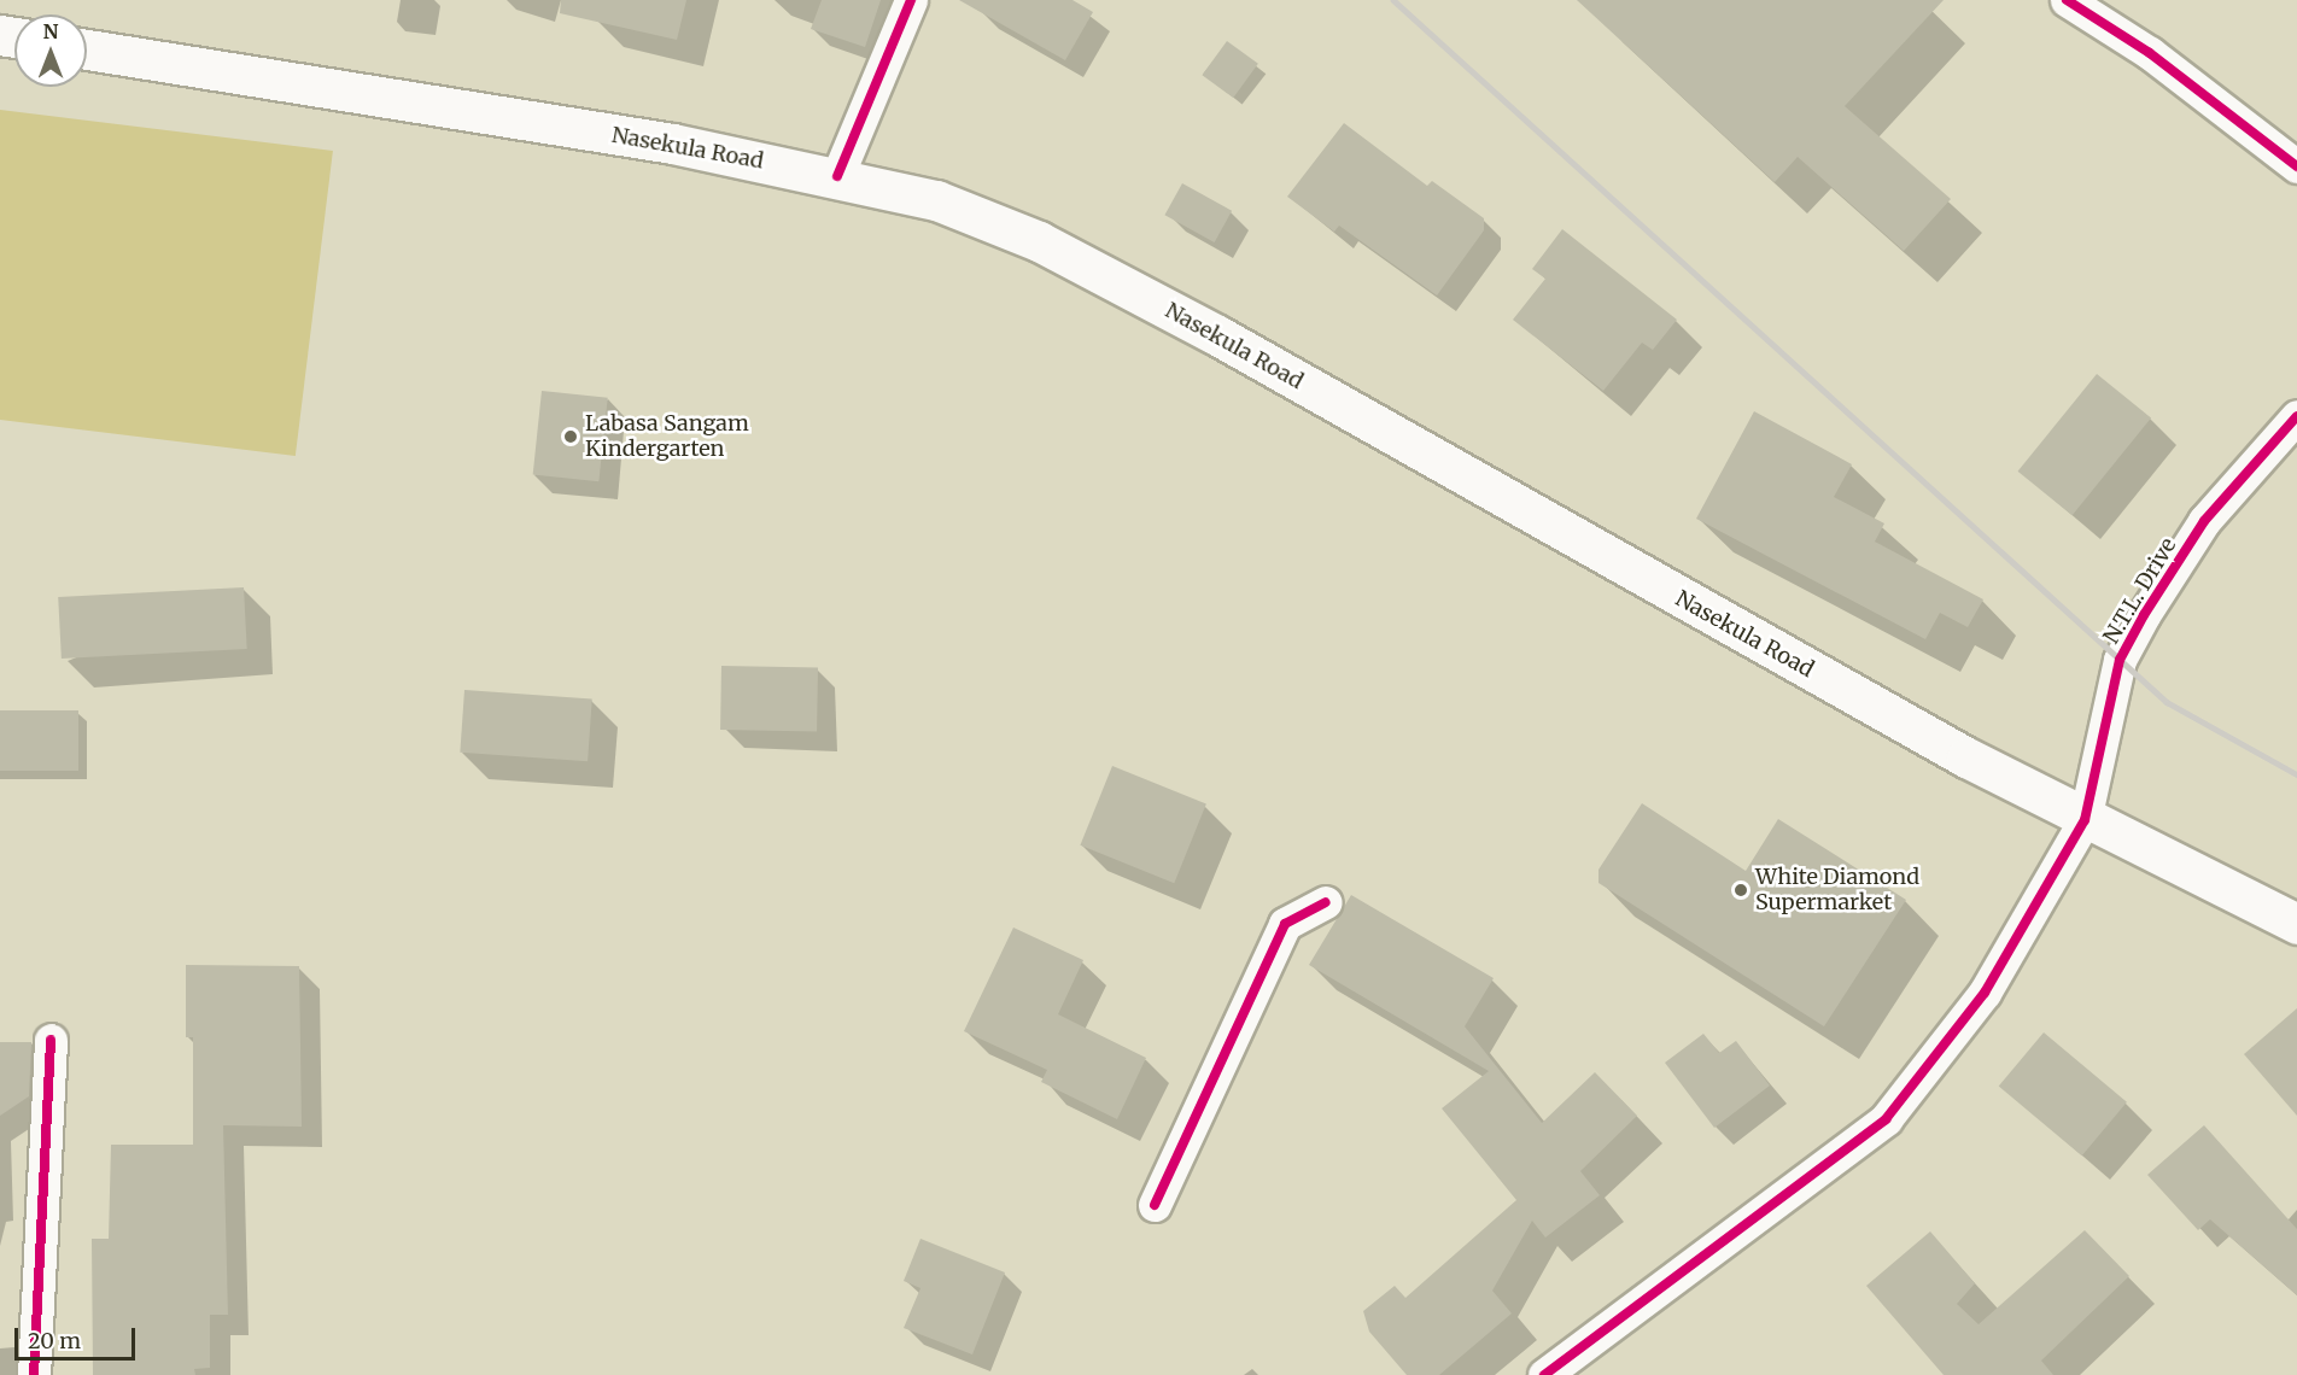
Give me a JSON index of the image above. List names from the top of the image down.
{
  "streets": {
    "main road": ["Nasekula Road"],
    "street": ["N.T.L. Drive"]
  },
  "crossings": [
    ["Nasekula Road", "N.T.L. Drive"]
  ],
  "places": ["Labasa Sangam Kindergarten", "White Diamond Supermarket"],
  "scale_bar": "20 m",
  "north": "top"
}
